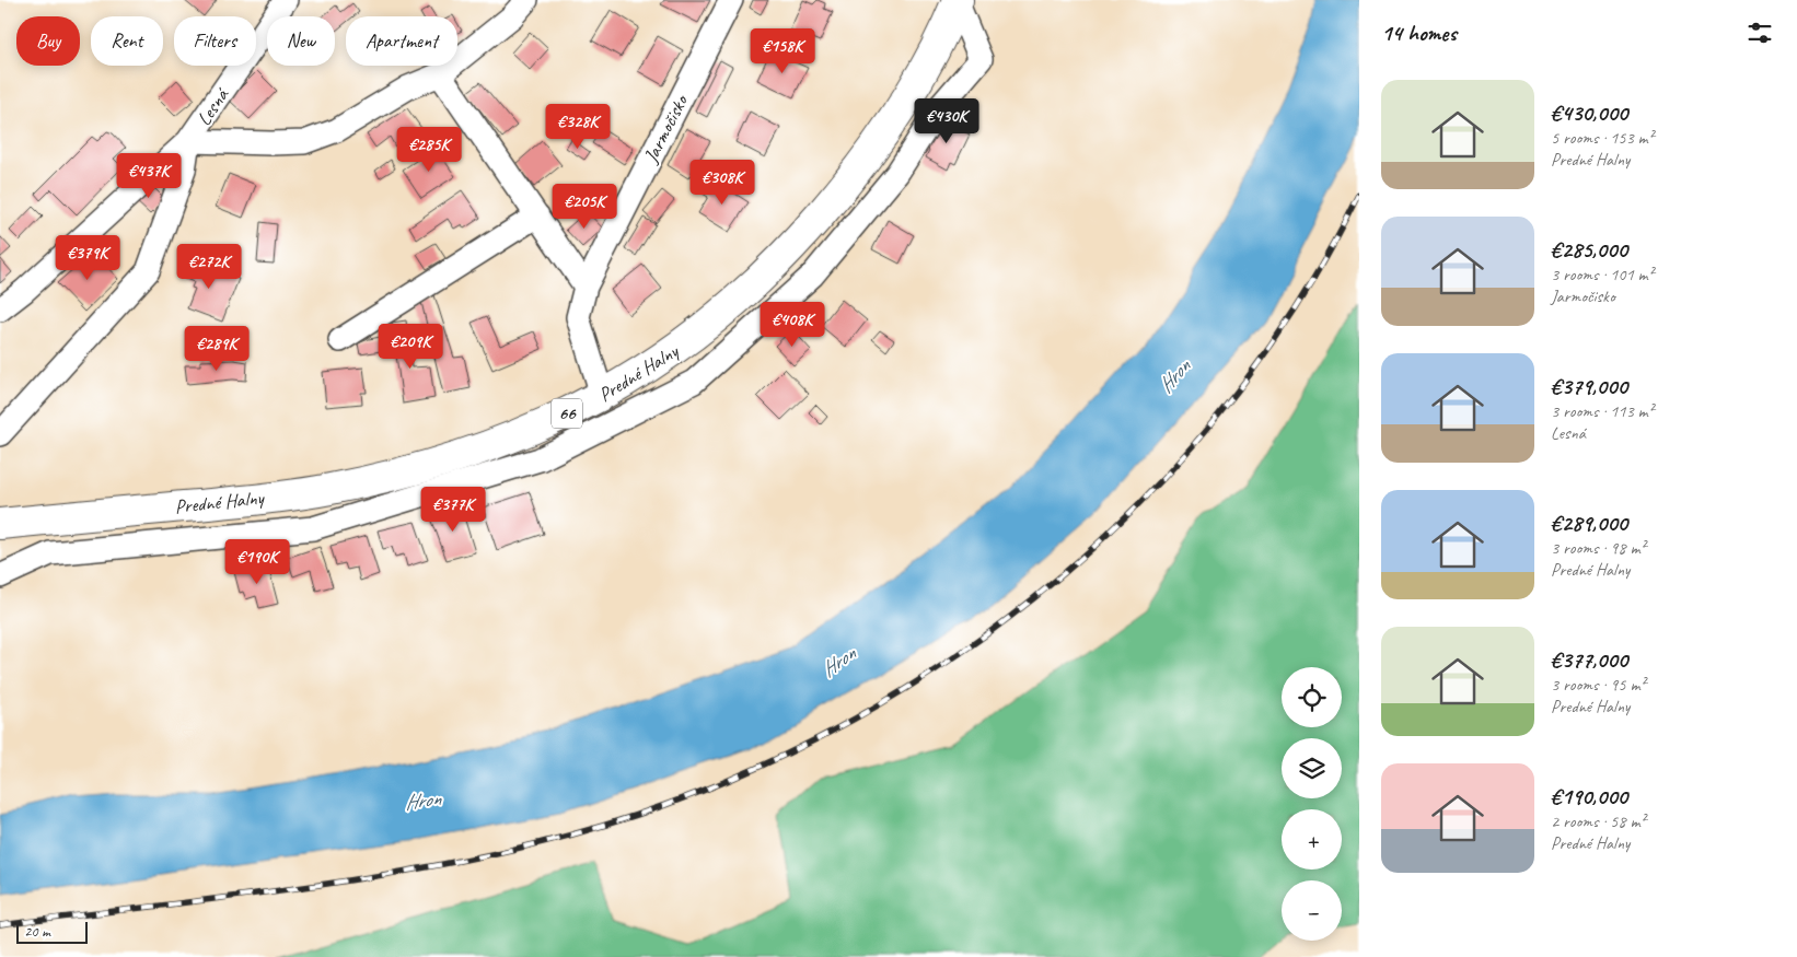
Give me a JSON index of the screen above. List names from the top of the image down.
{
  "streets": {
    "main road": ["Predné Halny", "66"],
    "street": ["Lesná", "Jarmočisko"]
  },
  "crossings": [
    ["Jarmočisko", "Predné Halny"]
  ],
  "water": ["Hron"],
  "scale_bar": "20 m",
  "page": {
    "heading": "14 homes",
    "chip": [
      "Buy",
      "Rent",
      "Filters",
      "New",
      "Apartment"
    ],
    "price": [
      "€158K",
      "€430K",
      "€328K",
      "€285K",
      "€437K",
      "€308K",
      "€205K",
      "€379K",
      "€272K",
      "€408K",
      "€209K",
      "€289K",
      "€377K",
      "€190K"
    ],
    "list": [
      {
        "name": "€430,000",
        "note": "5 rooms · 153 m² · Predné Halny"
      },
      {
        "name": "€285,000",
        "note": "3 rooms · 101 m² · Jarmočisko"
      },
      {
        "name": "€379,000",
        "note": "3 rooms · 113 m² · Lesná"
      },
      {
        "name": "€289,000",
        "note": "3 rooms · 98 m² · Predné Halny"
      },
      {
        "name": "€377,000",
        "note": "3 rooms · 95 m² · Predné Halny"
      },
      {
        "name": "€190,000",
        "note": "2 rooms · 58 m² · Predné Halny"
      }
    ],
    "map_buttons": ["+", "−"],
    "scale": "20 m"
  }
}
